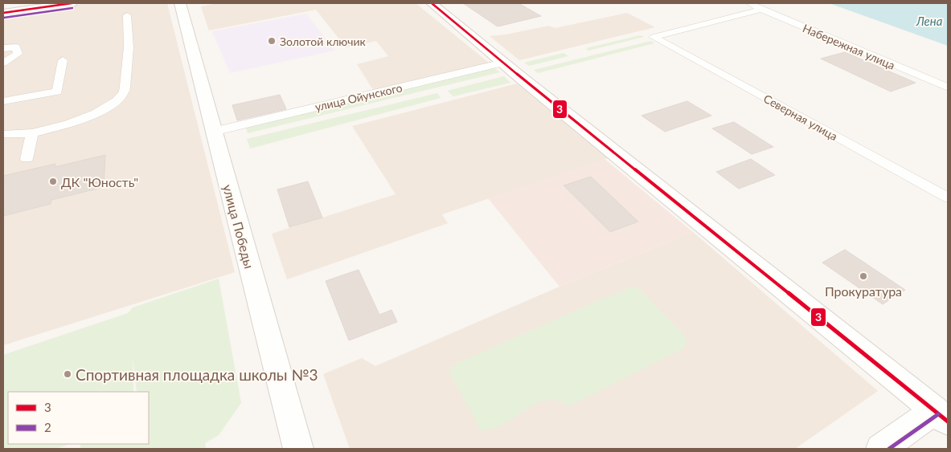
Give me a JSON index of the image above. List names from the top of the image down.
{
  "streets": {
    "main road": ["улица Победы"],
    "street": ["Набережная улица", "улица Ойунского", "Северная улица"]
  },
  "crossings": [
    ["Набережная улица", "Северная улица"],
    ["улица Ойунского", "улица Победы"]
  ],
  "water": ["Лена"],
  "places": [
    "Золотой ключик",
    "ДК \"Юность\"",
    "Прокуратура",
    "Спортивная площадка школы №3"
  ],
  "lines": ["transit line 3", "transit line 2"],
  "legend": ["3", "2"]
}
